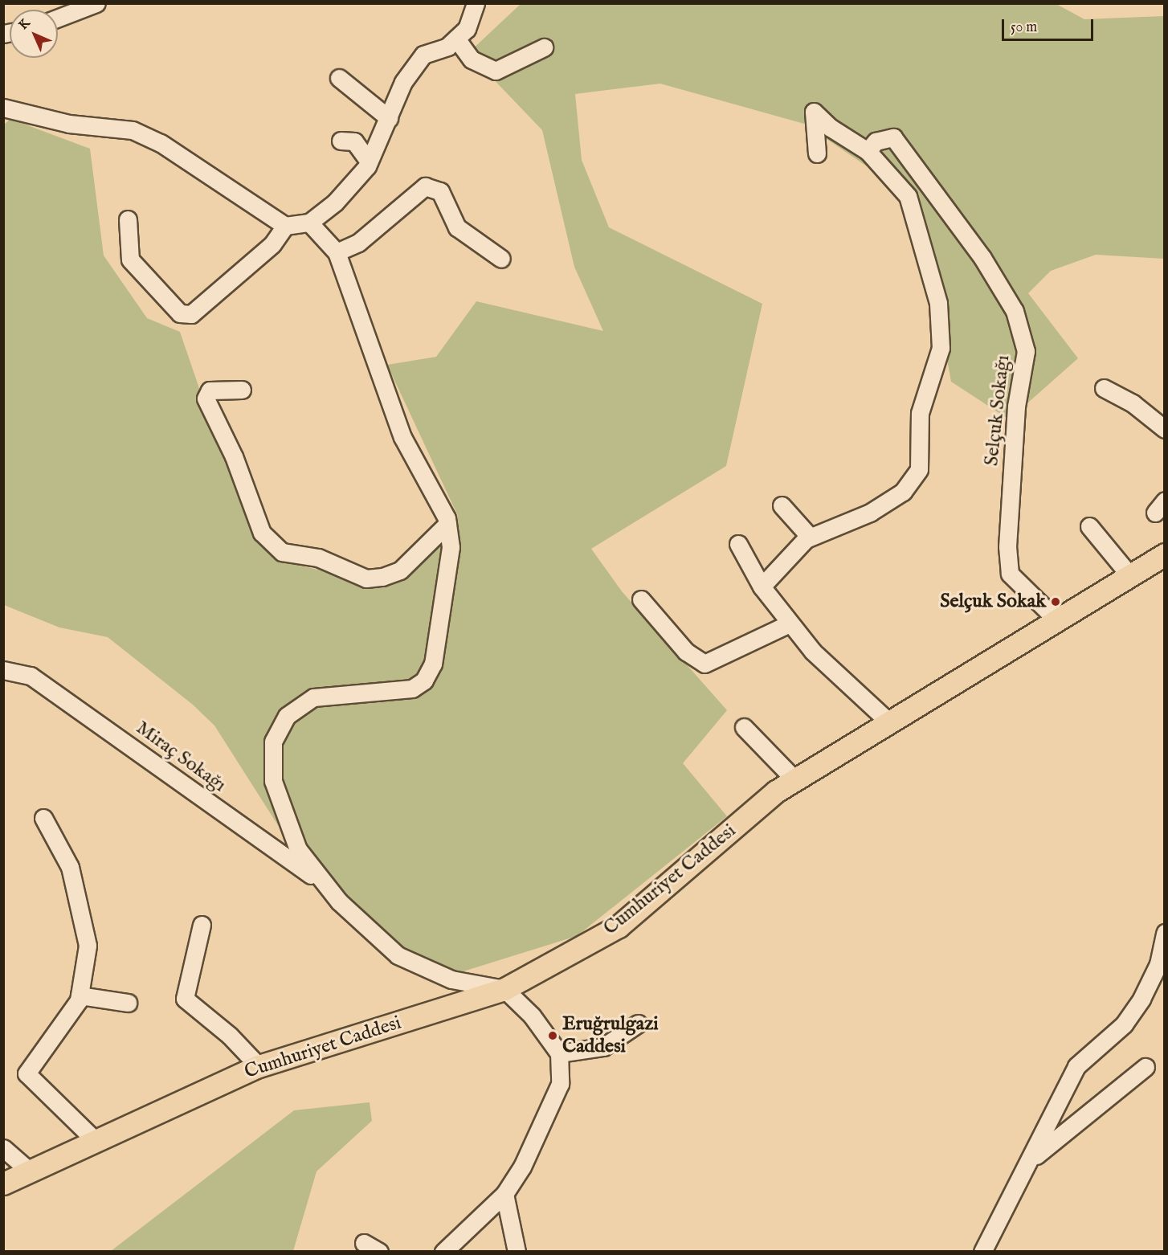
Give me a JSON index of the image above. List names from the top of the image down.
{
  "streets": {
    "main road": ["Cumhuriyet Caddesi"],
    "street": ["Selçuk Sokağı", "Miraç Sokağı"]
  },
  "crossings": [
    ["Selçuk Sokağı", "Cumhuriyet Caddesi"]
  ],
  "places": ["Selçuk Sokak", "Eruğrulgazi Caddesi"],
  "scale_bar": "50 m",
  "north": "top left"
}
